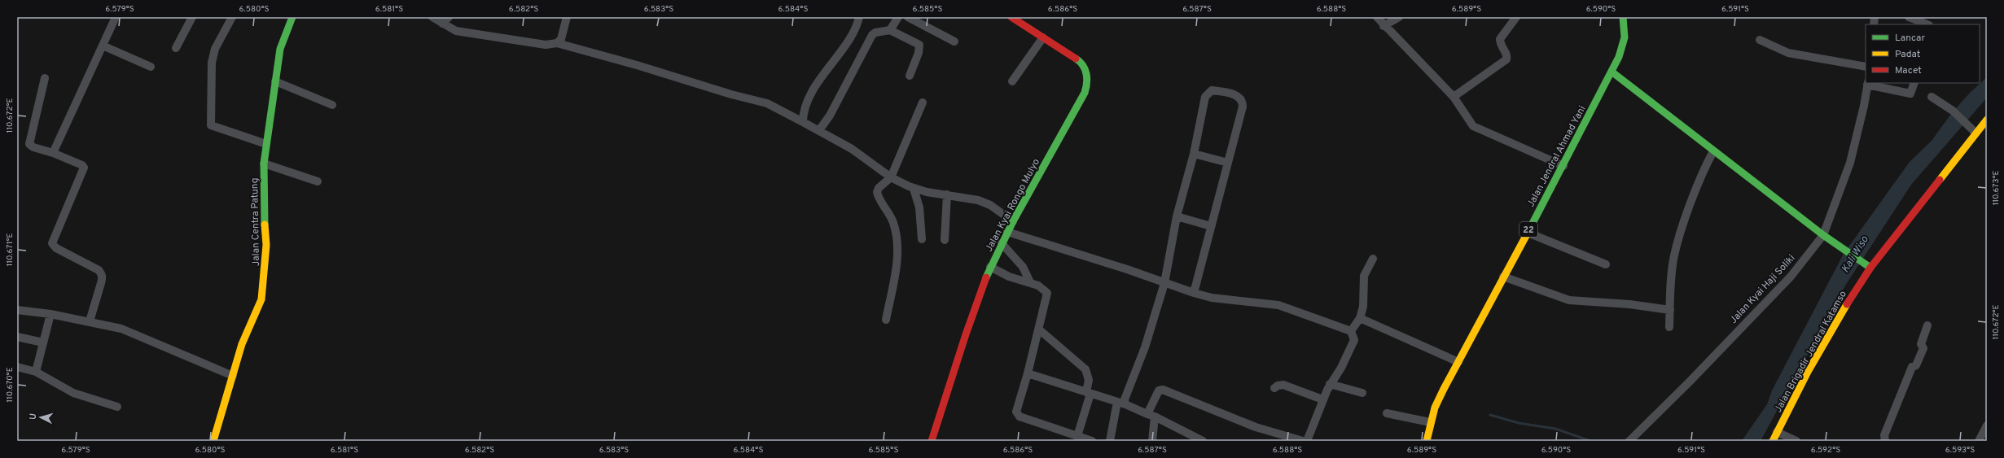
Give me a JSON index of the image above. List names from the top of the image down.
{
  "streets": {
    "main road": [
      "Jalan Jendral Ahmad Yani",
      "Jalan Kyai Rongo Mulyo",
      "Jalan Centra Patung",
      "22",
      "Jalan Brigadir Jendral Katamso"
    ],
    "street": ["Jalan Kyai Haji Soliki"]
  },
  "water": ["Kali Wiso"],
  "legend": ["Lancar", "Padat", "Macet"],
  "north": "left",
  "coordinates": [
    "6.579°S",
    "6.580°S",
    "6.581°S",
    "6.582°S",
    "6.583°S",
    "6.584°S",
    "6.585°S",
    "6.586°S",
    "6.587°S",
    "6.588°S",
    "6.589°S",
    "6.590°S",
    "6.591°S",
    "110.672°E",
    "110.673°E",
    "110.671°E",
    "110.670°E",
    "6.592°S",
    "6.593°S"
  ]
}
